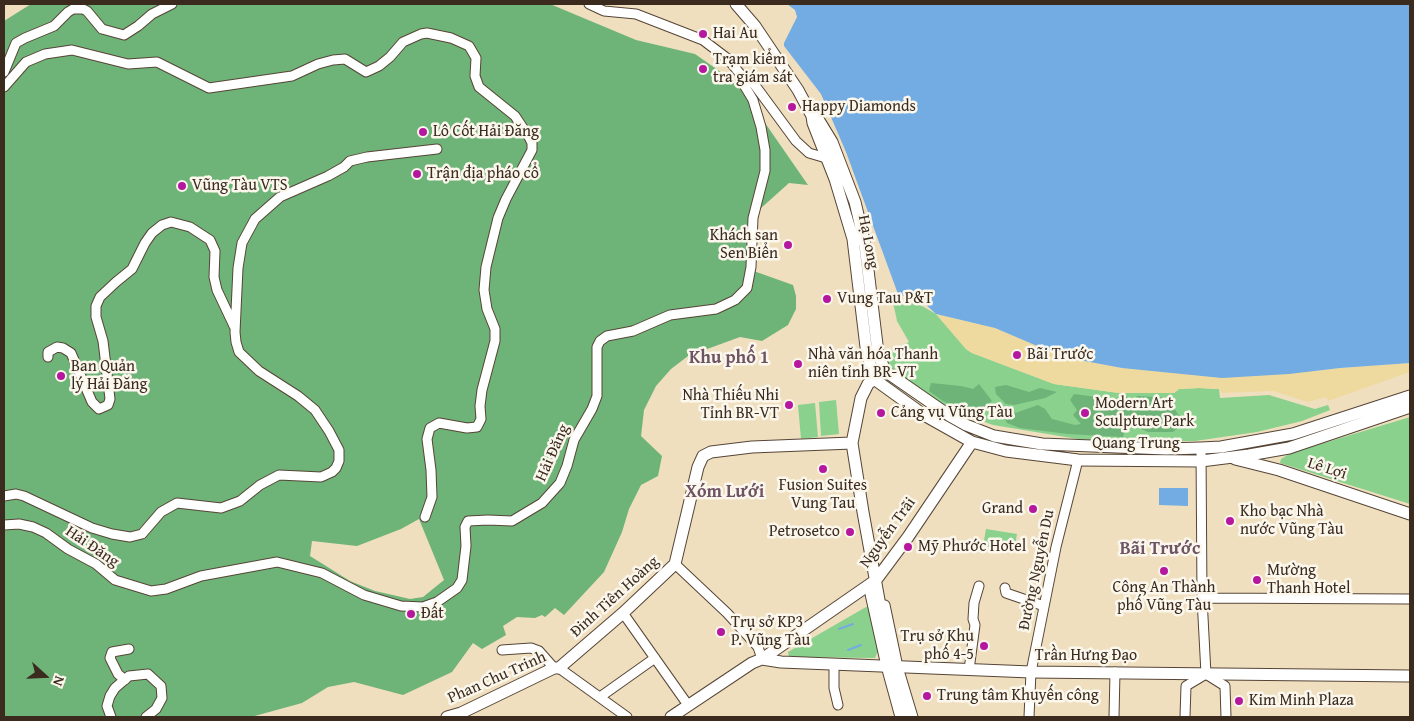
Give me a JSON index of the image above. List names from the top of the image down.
{
  "streets": {
    "main road": [
      "Hạ Long",
      "Quang Trung",
      "Lê Lợi",
      "Nguyễn Trãi",
      "Đinh Tiên Hoàng",
      "Trần Hưng Đạo",
      "Phan Chu Trinh"
    ],
    "street": ["Hải Đăng", "Đường Nguyễn Du"]
  },
  "crossings": [
    ["Hạ Long", "Quang Trung"],
    ["Quang Trung", "Lê Lợi"],
    ["Quang Trung", "Nguyễn Trãi"],
    ["Quang Trung", "Đường Nguyễn Du"],
    ["Nguyễn Trãi", "Trần Hưng Đạo"],
    ["Đường Nguyễn Du", "Trần Hưng Đạo"],
    ["Đinh Tiên Hoàng", "Phan Chu Trinh"]
  ],
  "districts": ["Khu phố 1", "Xóm Lưới", "Bãi Trước"],
  "places": [
    "Hai Au",
    "Trạm kiểm tra giám sát",
    "Happy Diamonds",
    "Lô Cốt Hải Đăng",
    "Trận địa pháo cổ",
    "Vũng Tàu VTS",
    "Khách sạn Sen Biển",
    "Vung Tau P&T",
    "Bãi Trước",
    "Nhà văn hóa Thanh niên tỉnh BR-VT",
    "Ban Quản lý Hải Đăng",
    "Nhà Thiếu Nhi Tỉnh BR-VT",
    "Cảng vụ Vũng Tàu",
    "Modern Art Sculpture Park",
    "Fusion Suites Vung Tau",
    "Grand",
    "Kho bạc Nhà nước Vũng Tàu",
    "Petrosetco",
    "Mỹ Phước Hotel",
    "Công An Thành phố Vũng Tàu",
    "Mường Thanh Hotel",
    "Đất",
    "Trụ sở KP3 P. Vũng Tàu",
    "Trụ sở Khu phố 4-5",
    "Trung tâm Khuyến công",
    "Kim Minh Plaza"
  ],
  "north": "right"
}
